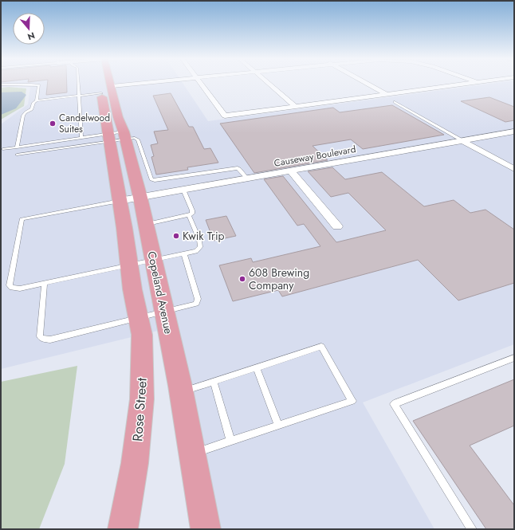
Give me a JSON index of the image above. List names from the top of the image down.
{
  "streets": {
    "highway": ["Copeland Avenue", "Rose Street"],
    "street": ["Causeway Boulevard"]
  },
  "crossings": [
    ["Causeway Boulevard", "Copeland Avenue"]
  ],
  "places": ["Candelwood Suites", "Kwik Trip", "608 Brewing Company"],
  "north": "bottom"
}
